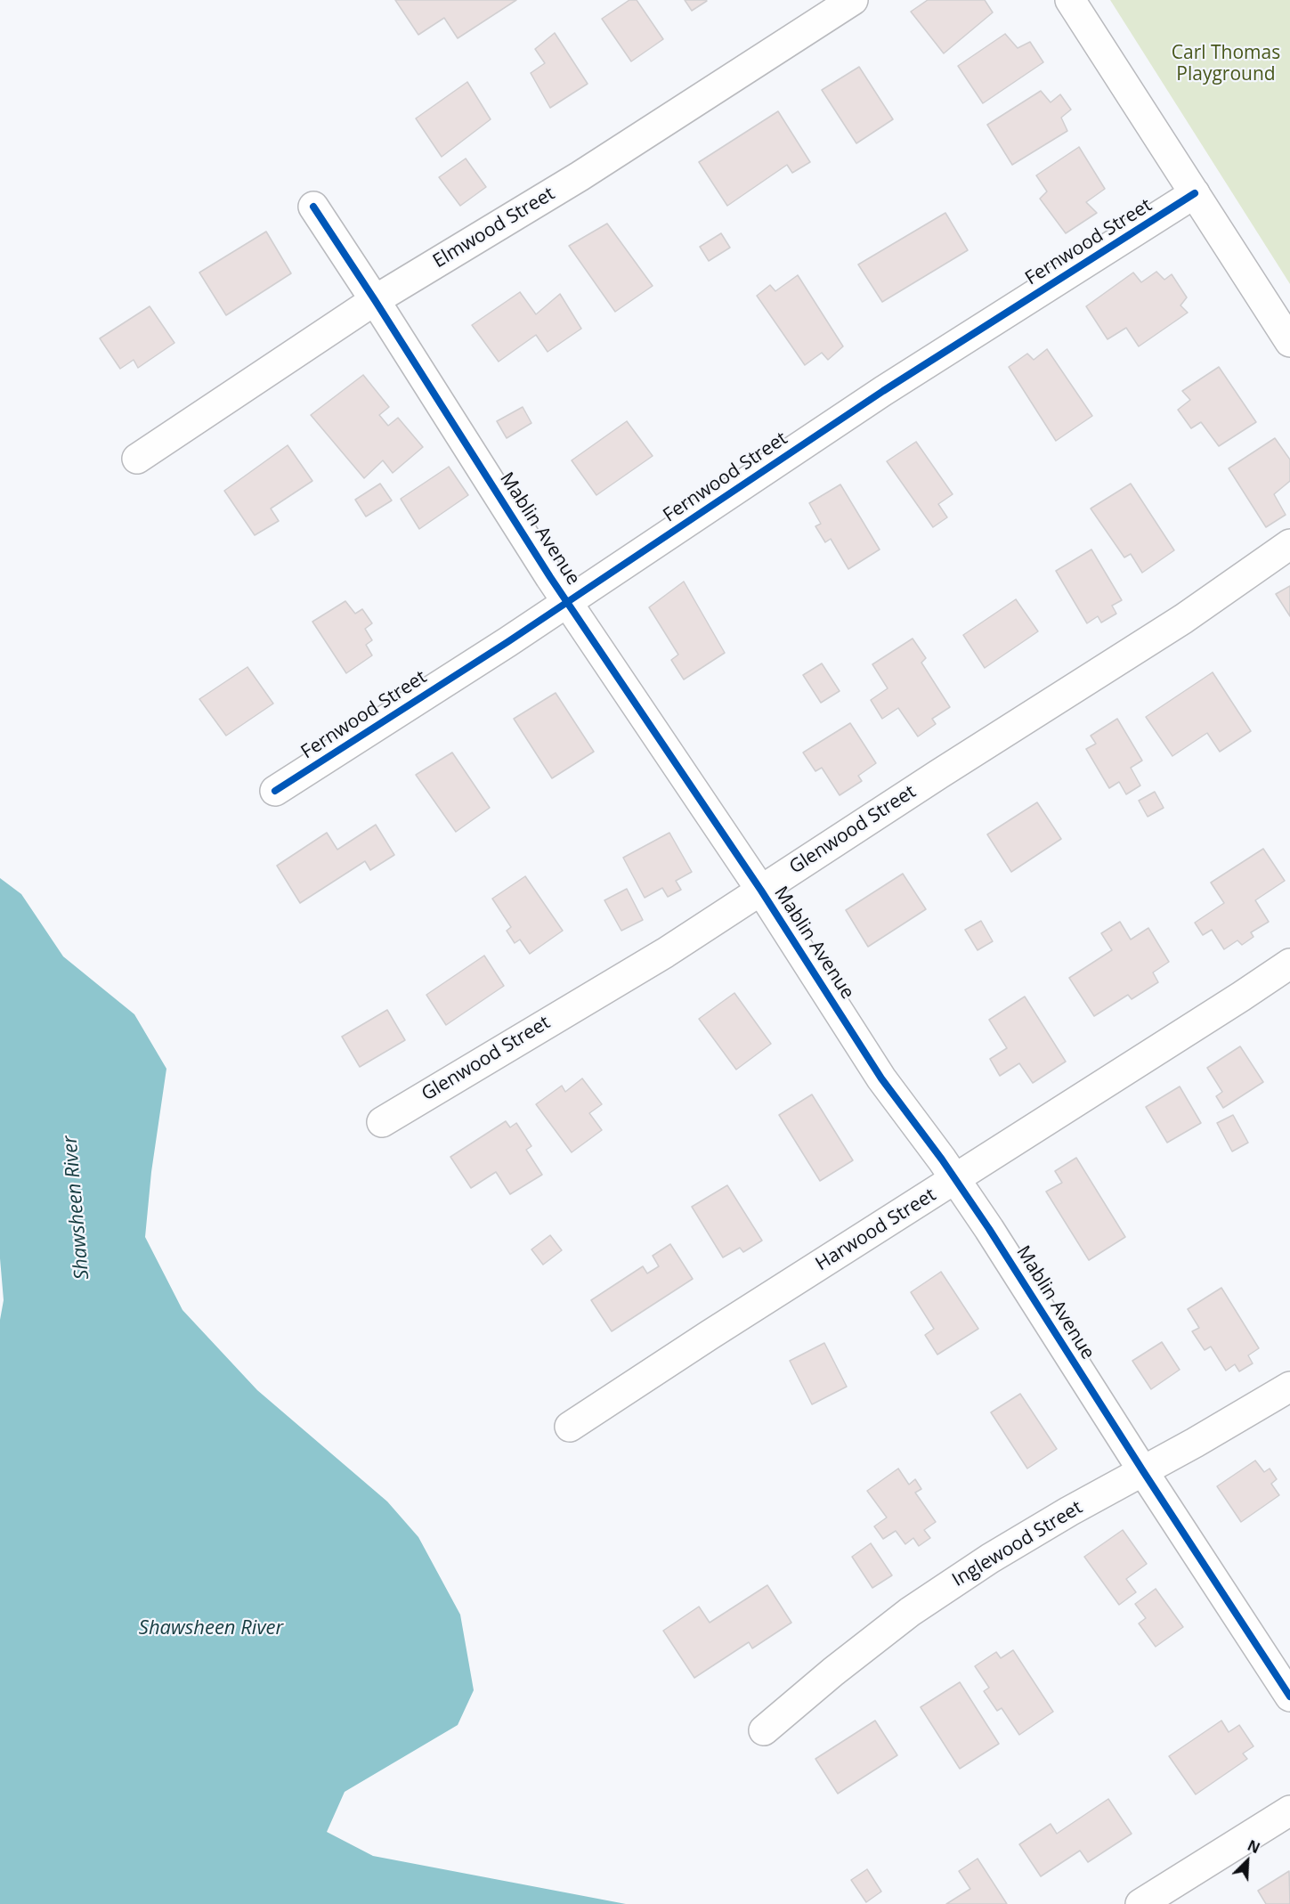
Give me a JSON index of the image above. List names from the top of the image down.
{
  "streets": {
    "street": [
      "Elmwood Street",
      "Fernwood Street",
      "Mablin Avenue",
      "Glenwood Street",
      "Harwood Street",
      "Inglewood Street"
    ]
  },
  "crossings": [
    ["Elmwood Street", "Mablin Avenue"],
    ["Fernwood Street", "Mablin Avenue"],
    ["Mablin Avenue", "Glenwood Street"],
    ["Mablin Avenue", "Harwood Street"],
    ["Mablin Avenue", "Inglewood Street"]
  ],
  "water": ["Shawsheen River"],
  "parks": ["Carl Thomas Playground"],
  "north": "top right"
}
